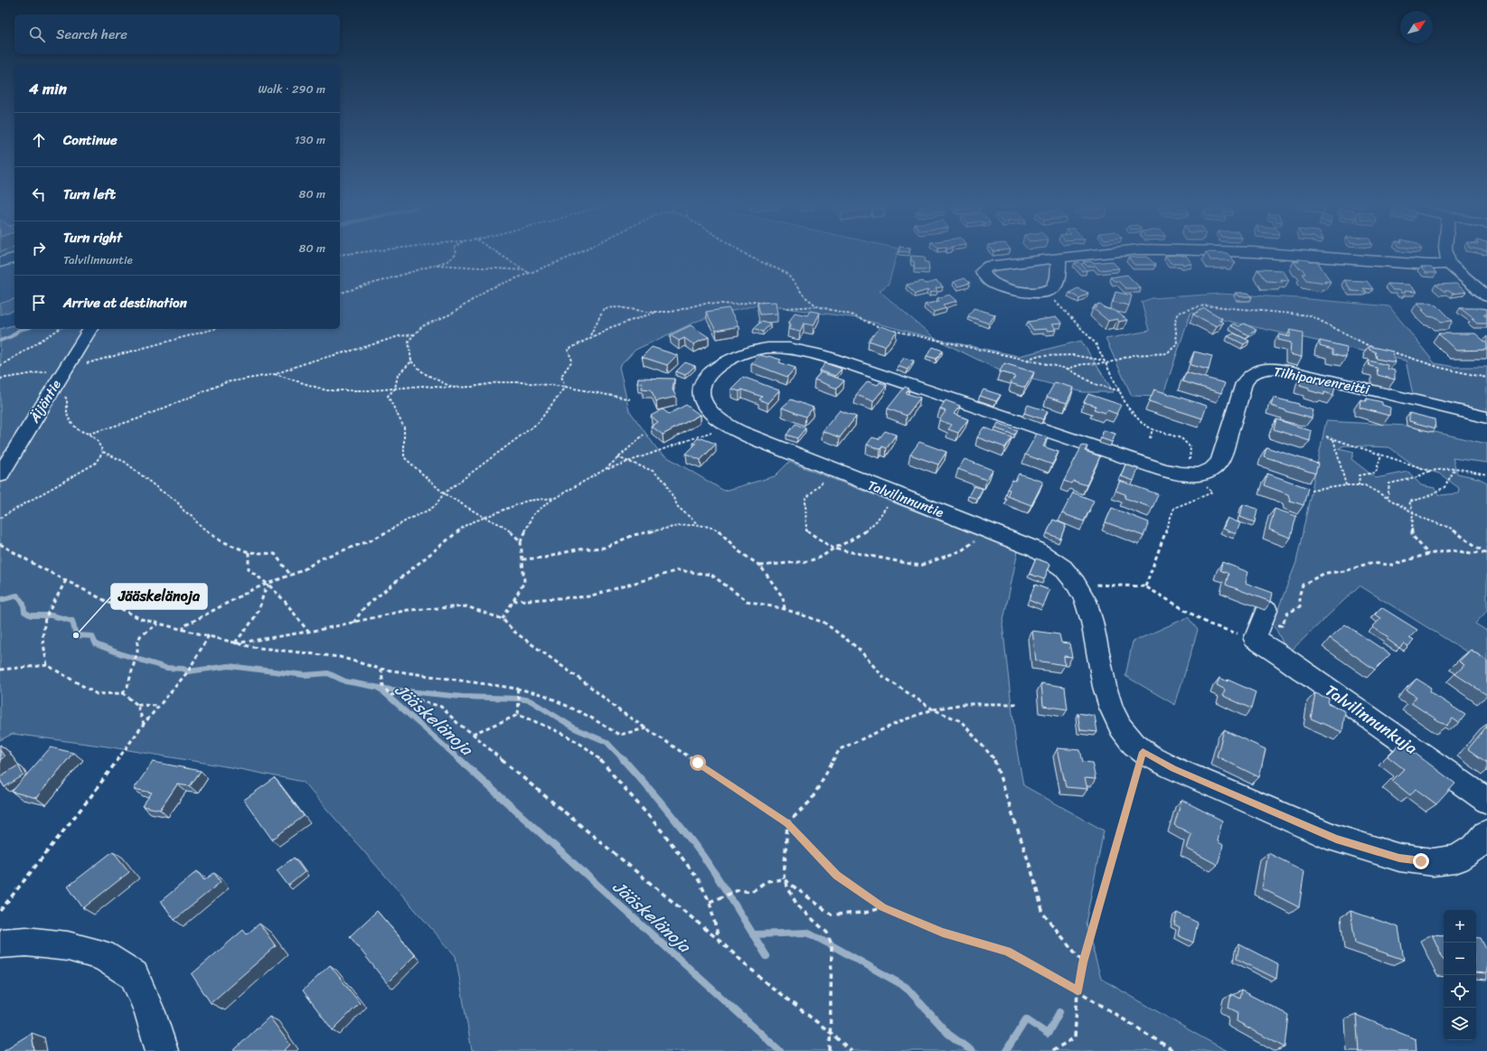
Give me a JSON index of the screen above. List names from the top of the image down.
{
  "streets": {
    "street": [
      "Tilhiparvenreitti",
      "Äijäntie",
      "Talvilinnuntie",
      "Talvilinnunkuja"
    ]
  },
  "crossings": [
    ["Tilhiparvenreitti", "Talvilinnuntie"]
  ],
  "water": ["Jääskelänoja"],
  "places": ["Jääskelänoja"],
  "north": "top right",
  "page": {
    "search": "Search here",
    "heading": ["4 min", "Walk · 290 m"],
    "list": [
      ["Continue", "130 m"],
      ["Turn left", "80 m"],
      ["Turn right", "Talvilinnuntie", "80 m"],
      "Arrive at destination"
    ],
    "map_buttons": ["+", "−"]
  }
}
